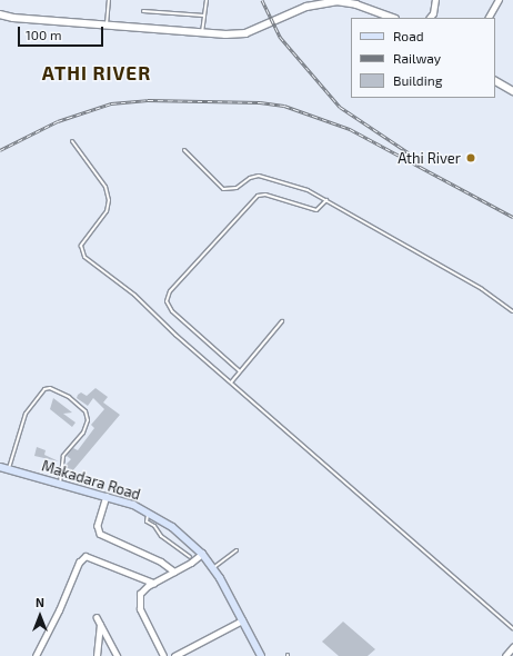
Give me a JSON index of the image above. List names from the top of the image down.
{
  "streets": {
    "main road": ["Makadara Road"]
  },
  "districts": ["ATHI RIVER"],
  "places": ["Athi River"],
  "legend": ["Road", "Railway", "Building"],
  "scale_bar": "100 m",
  "north": "top"
}
